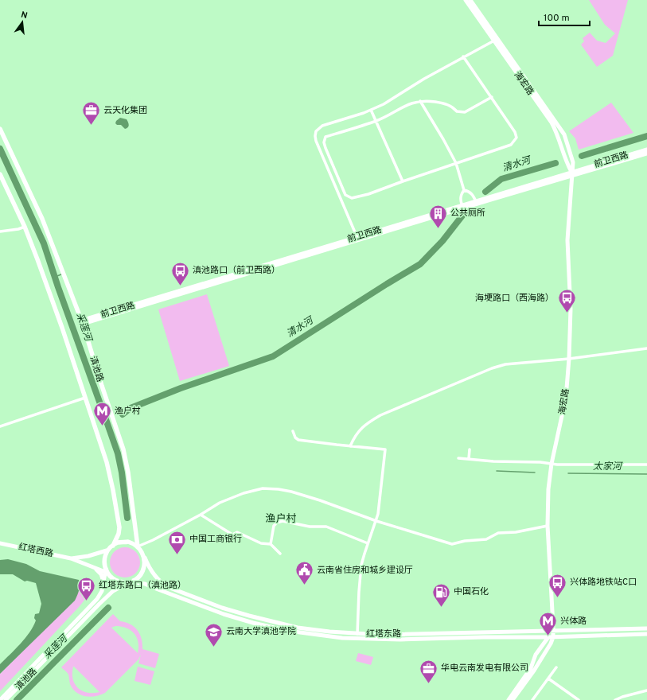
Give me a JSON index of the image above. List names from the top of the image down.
{
  "streets": {
    "main road": [
      "海宏路",
      "前卫西路",
      "滇池路",
      "红塔西路",
      "红塔东路"
    ]
  },
  "crossings": [
    ["海宏路", "前卫西路"],
    ["海宏路", "红塔东路"],
    ["前卫西路", "滇池路"],
    ["滇池路", "红塔东路"]
  ],
  "districts": ["渔户村"],
  "water": ["清水河", "采莲河", "太家河"],
  "places": {
    "office": ["云天化集团", "华电云南发电有限公司"],
    "building": ["公共厕所"],
    "bus stop": [
      "滇池路口（前卫西路）",
      "海埂路口（西海路）",
      "兴体路地铁站C口",
      "红塔东路口（滇池路）"
    ],
    "metro station": ["渔户村", "兴体路"],
    "bank": ["中国工商银行"],
    "public building": ["云南省住房和城乡建设厅"],
    "fuel station": ["中国石化"],
    "school or university": ["云南大学滇池学院"]
  },
  "scale_bar": "100 m",
  "north": "top"
}
